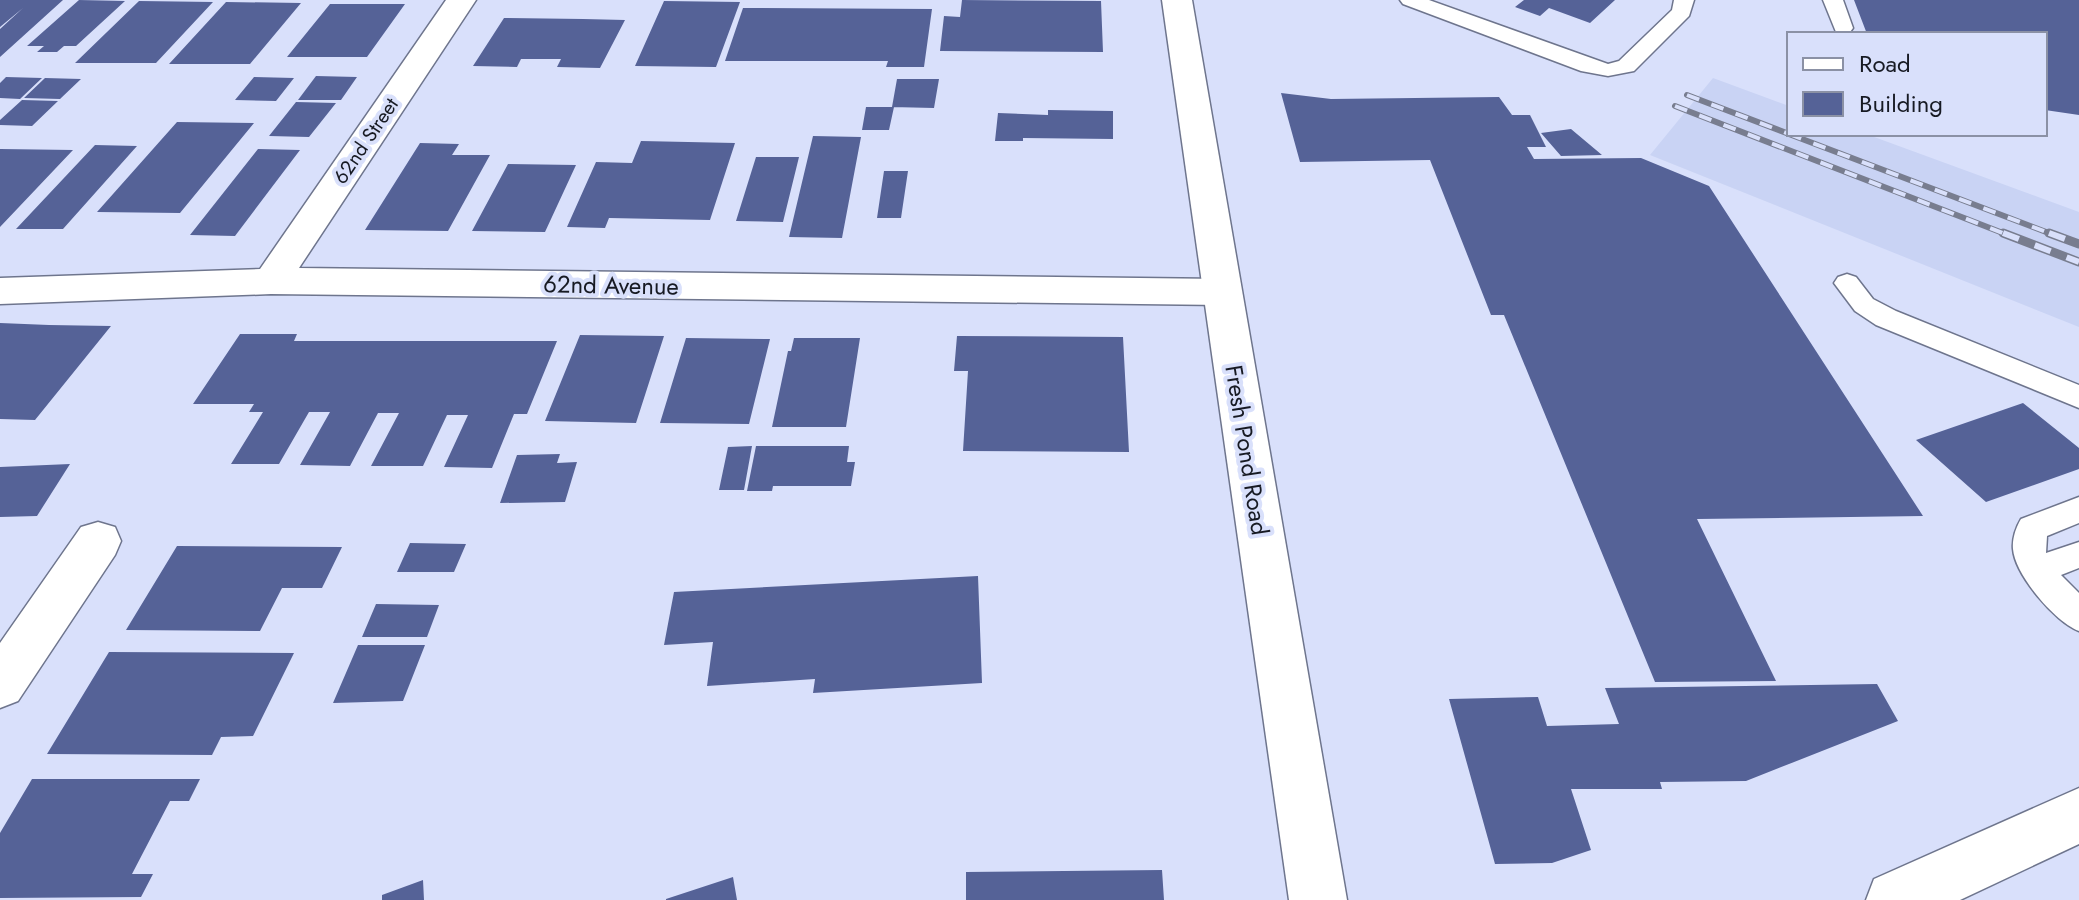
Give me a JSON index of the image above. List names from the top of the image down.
{
  "streets": {
    "street": ["62nd Street", "62nd Avenue", "Fresh Pond Road"]
  },
  "crossings": [
    ["62nd Street", "62nd Avenue"],
    ["62nd Avenue", "Fresh Pond Road"]
  ],
  "legend": ["Road", "Building"]
}
